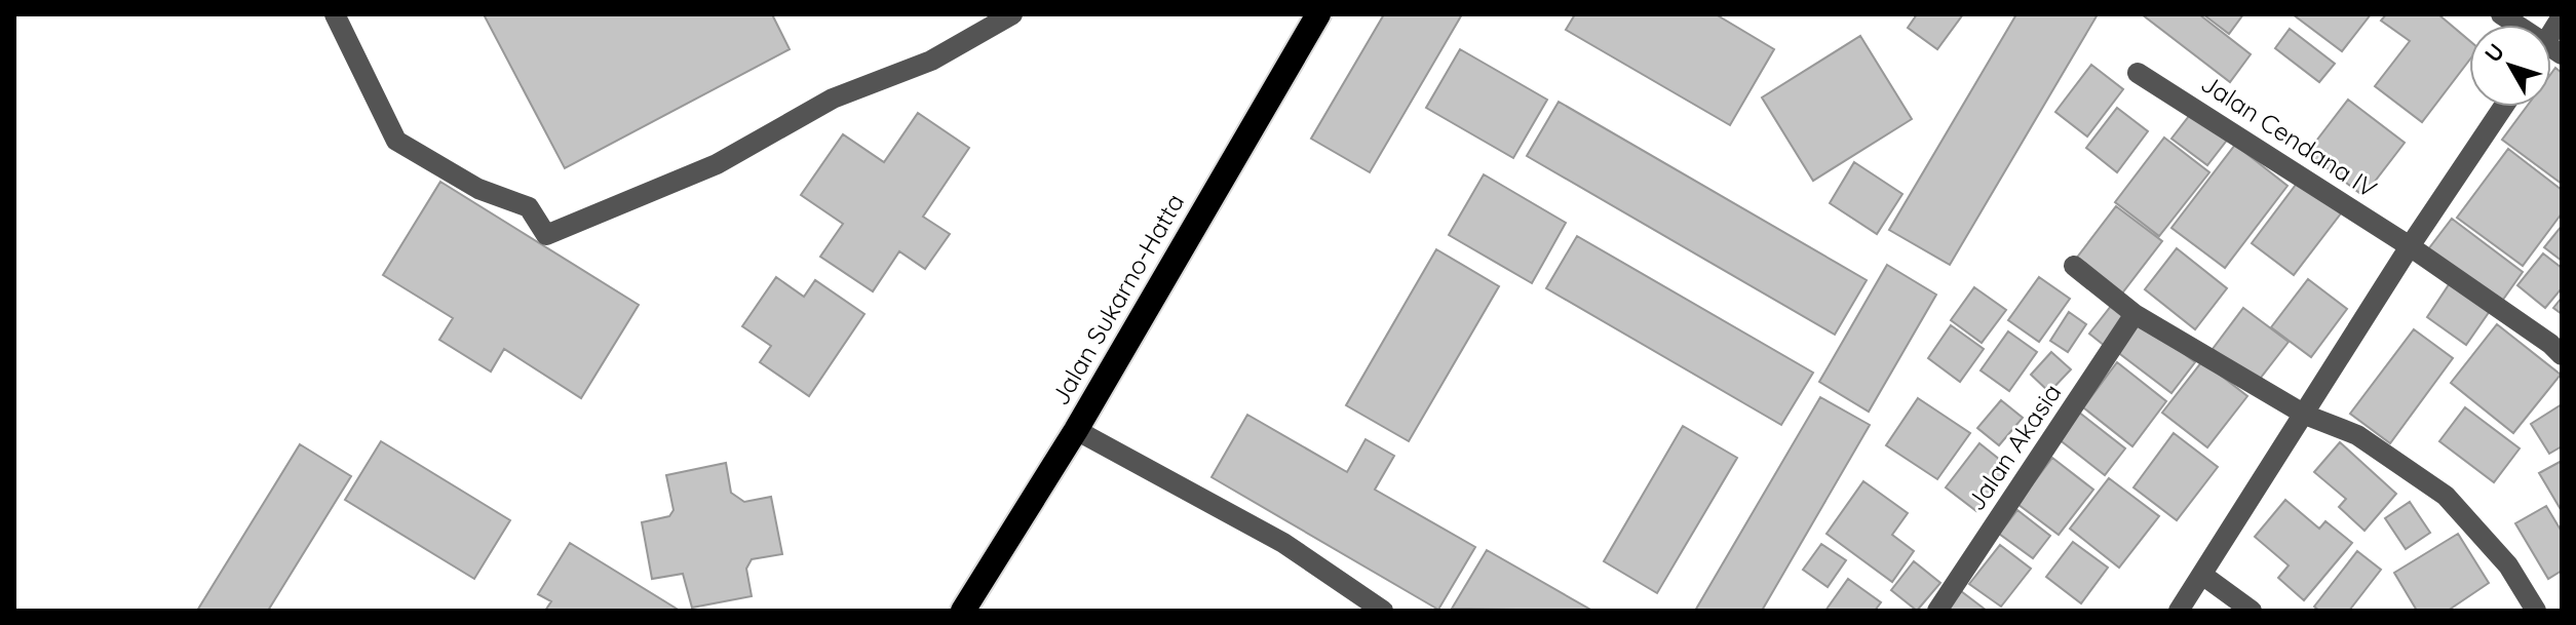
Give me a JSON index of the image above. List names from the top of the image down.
{
  "streets": {
    "highway": ["Jalan Sukarno-Hatta"],
    "street": ["Jalan Cendana IV", "Jalan Akasia"]
  },
  "north": "top left"
}
